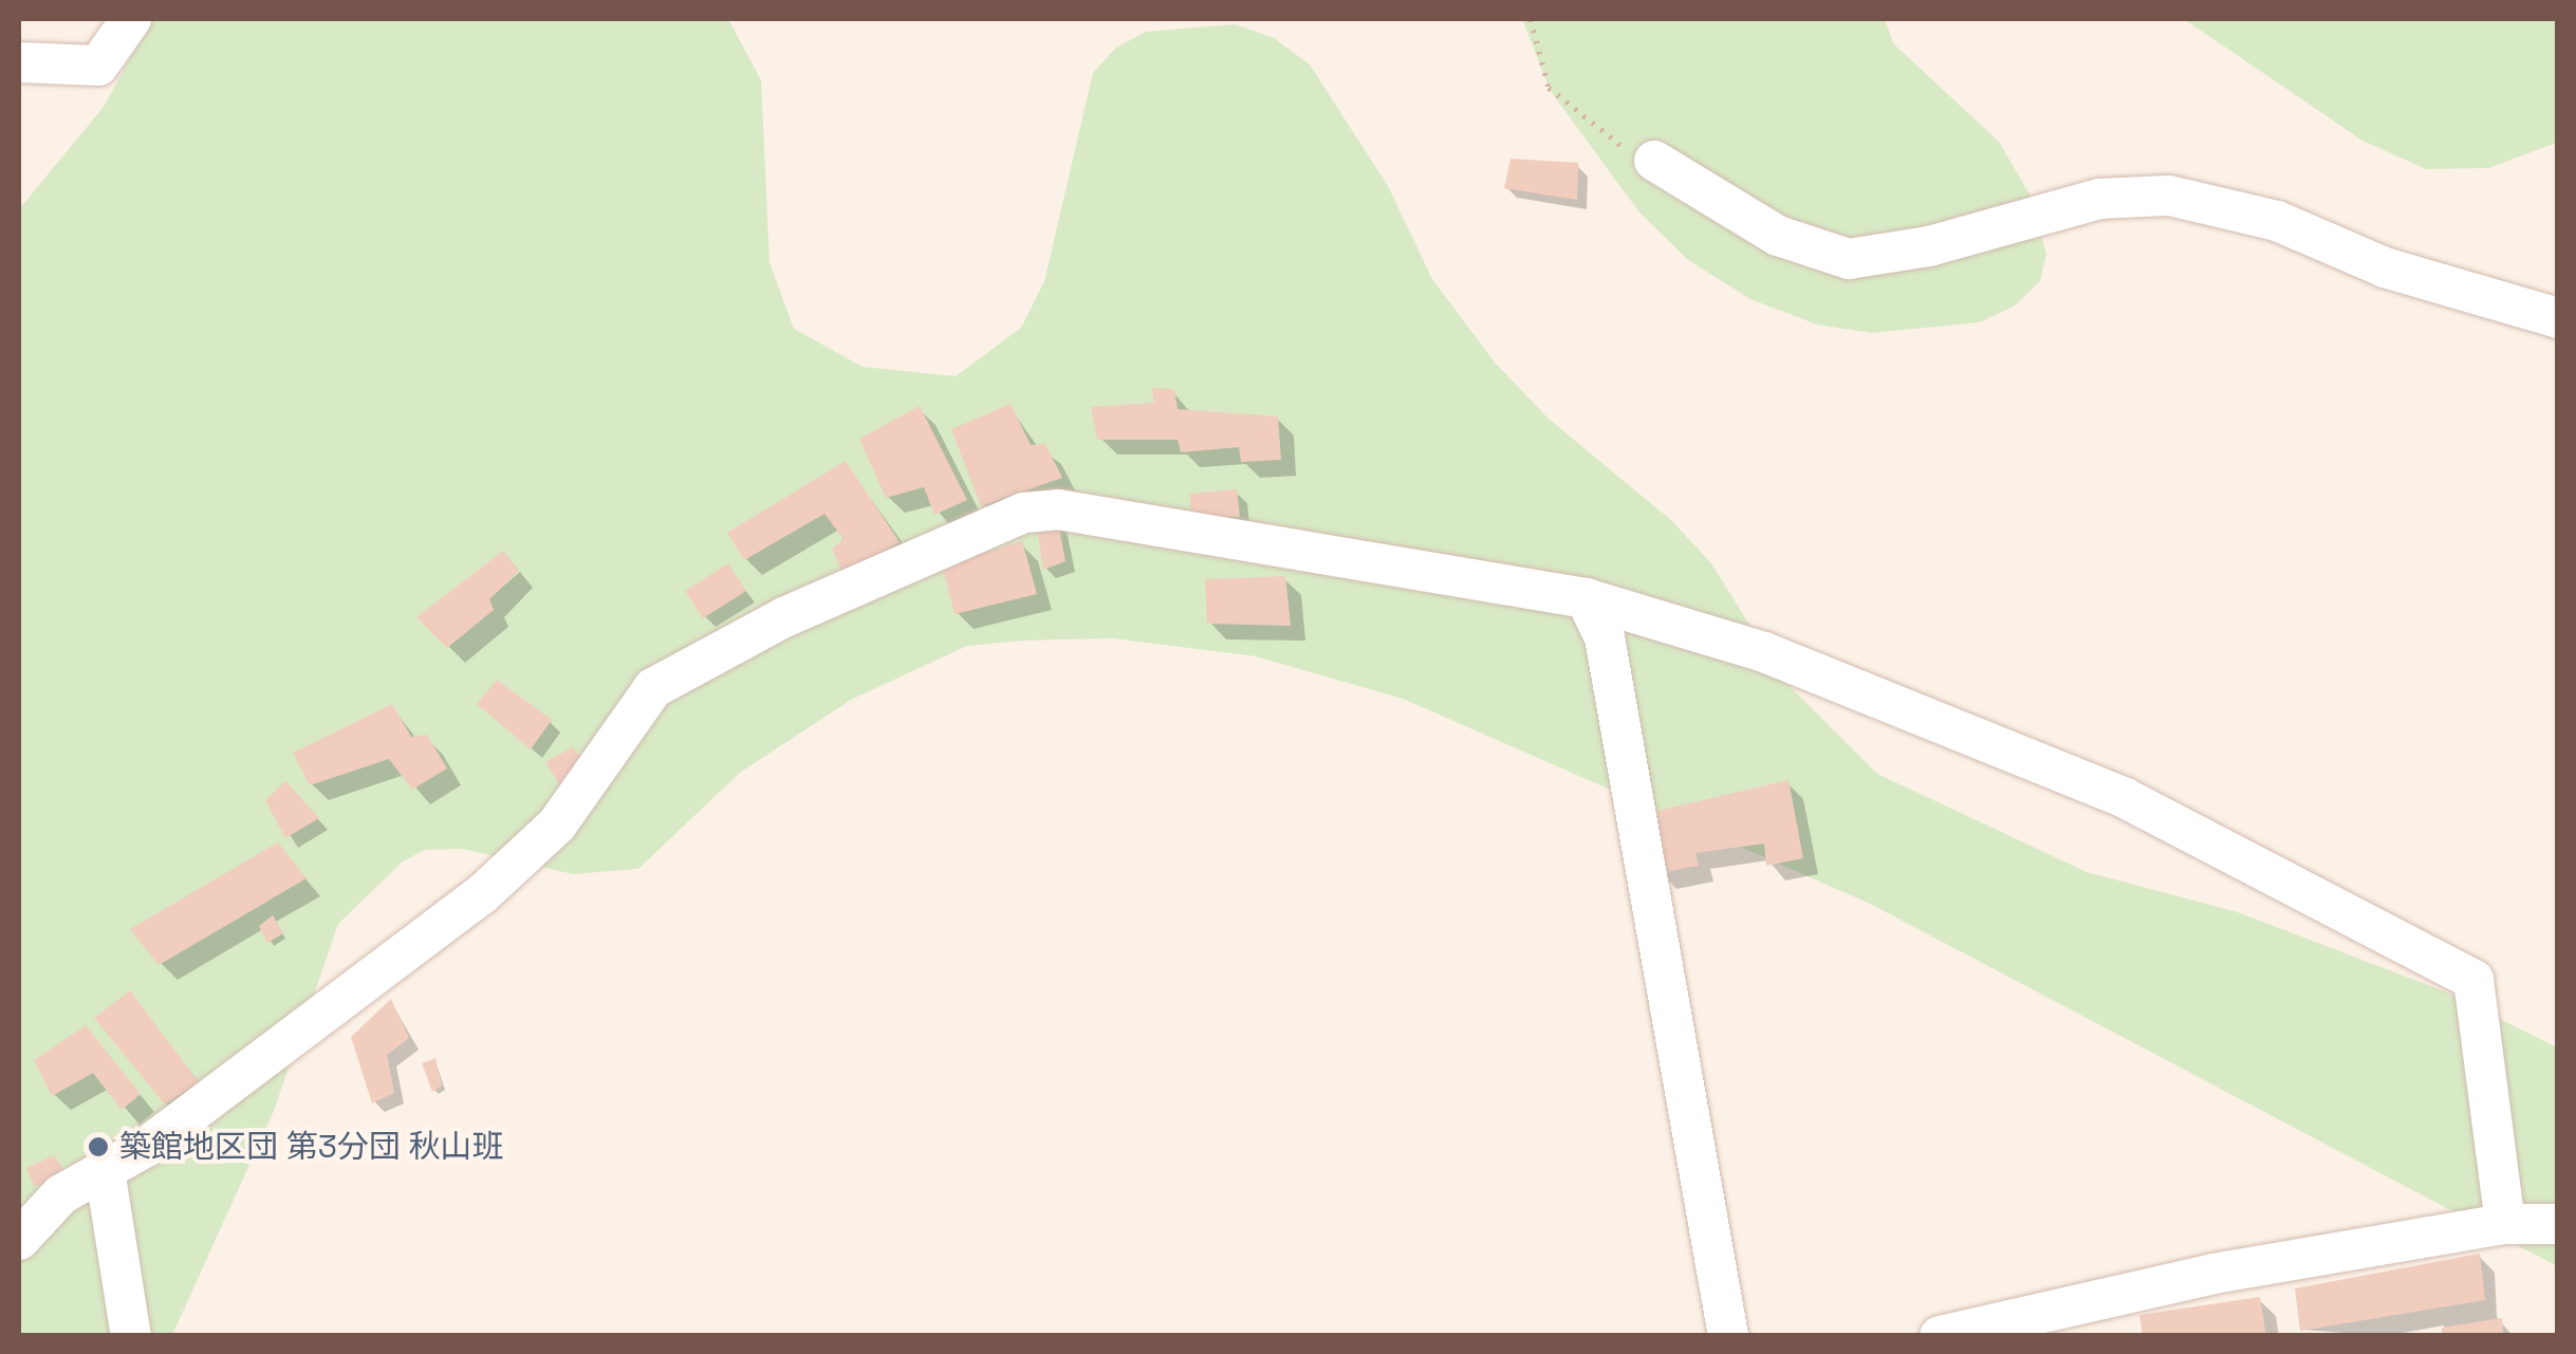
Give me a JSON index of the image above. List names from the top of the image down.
{
  "places": ["築館地区団 第3分団 秋山班"]
}
